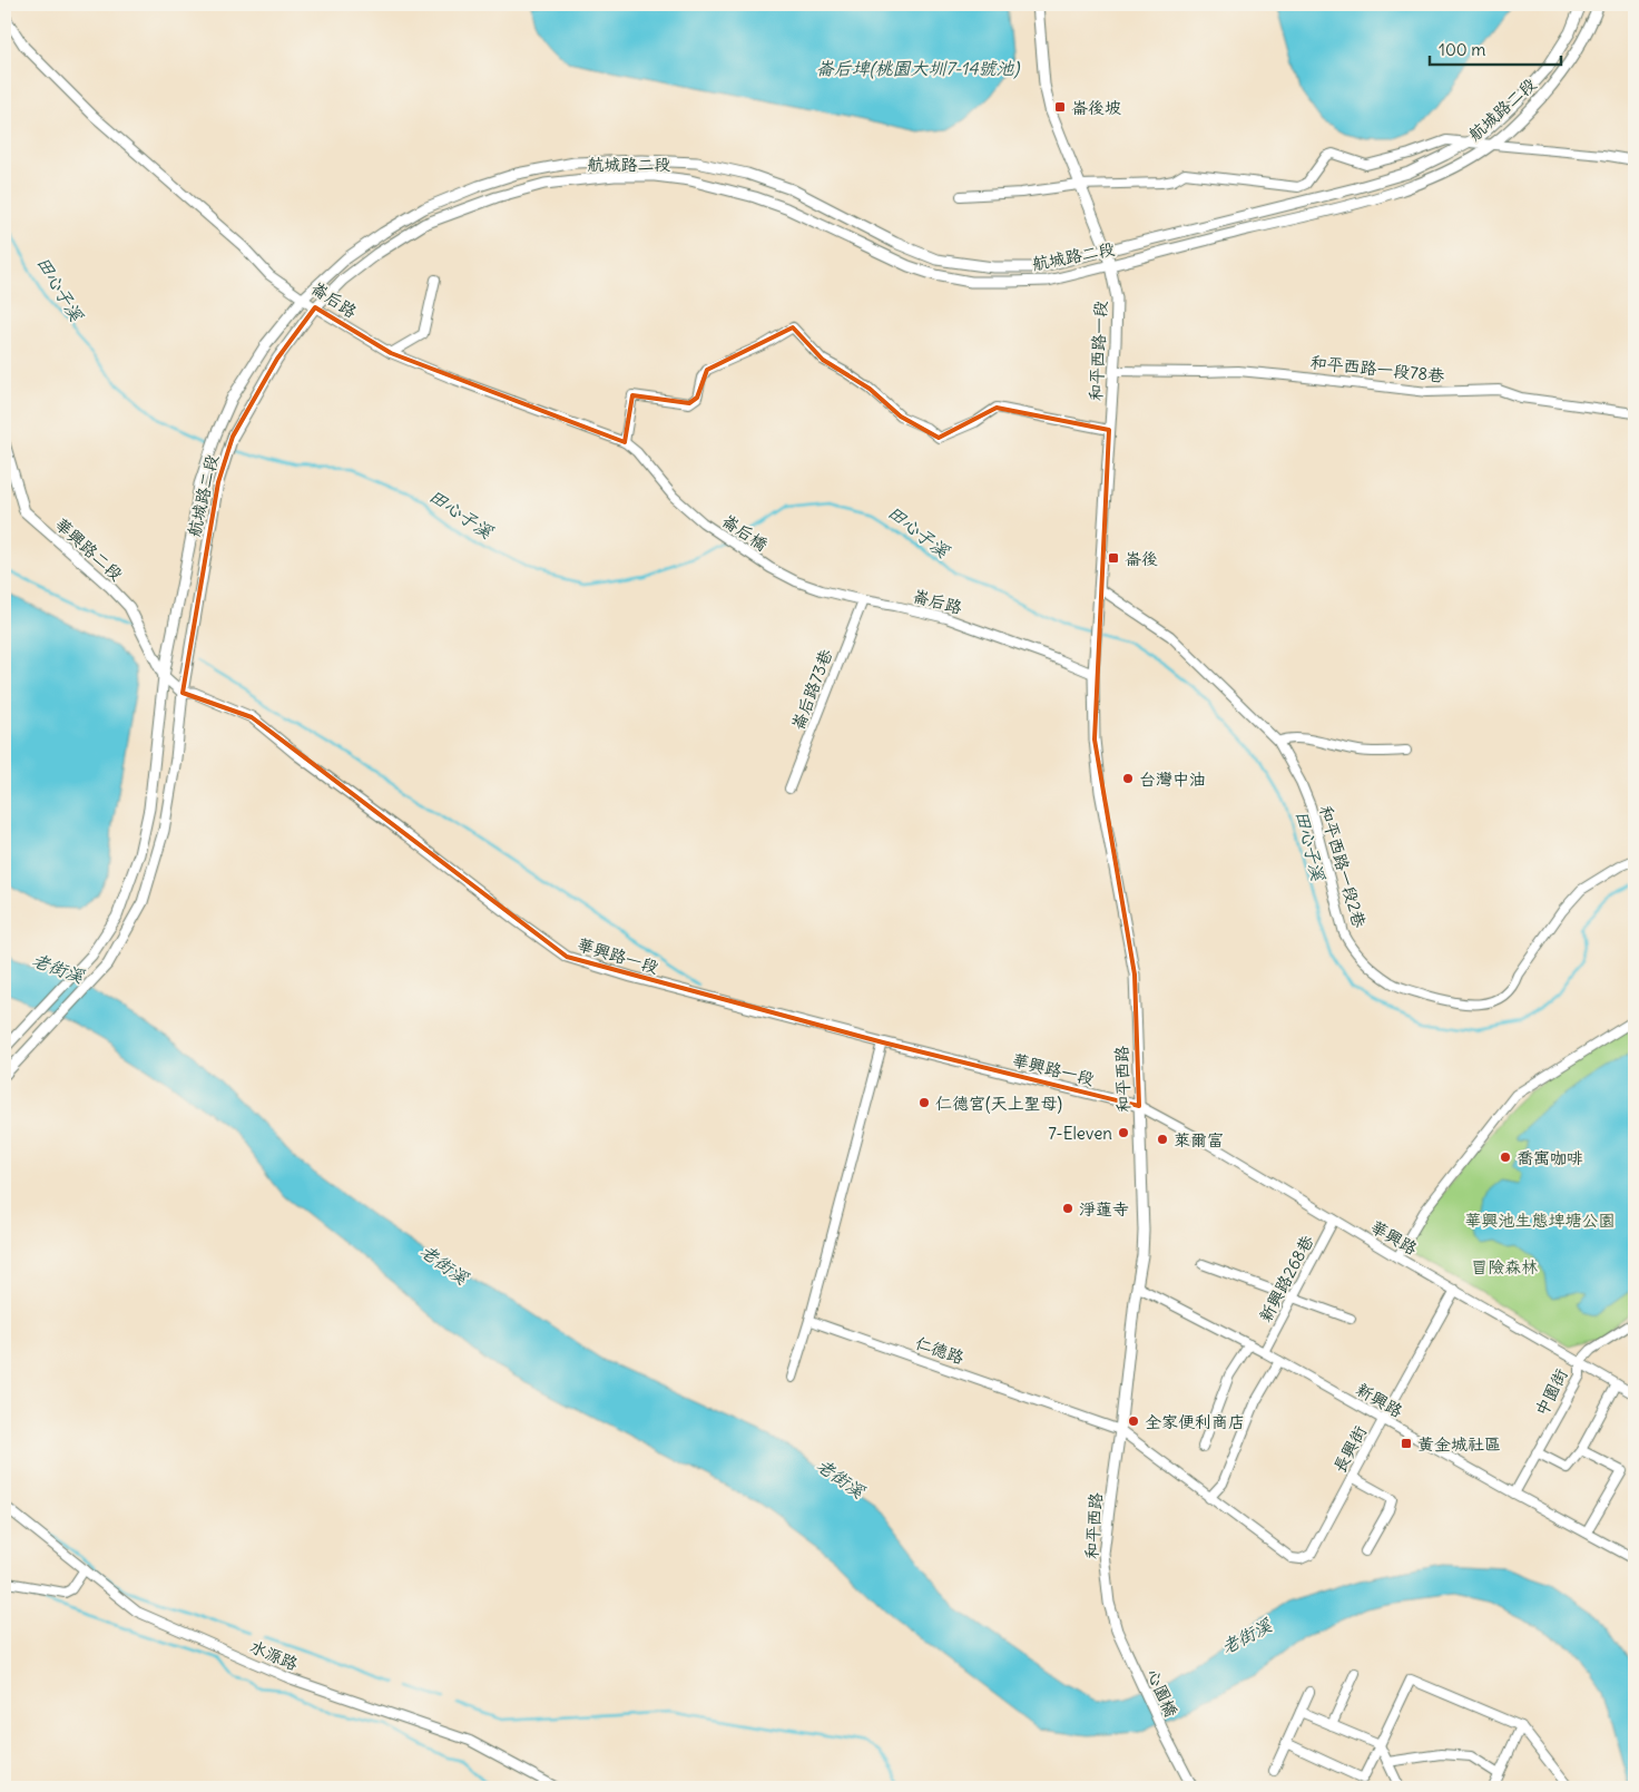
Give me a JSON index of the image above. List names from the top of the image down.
{
  "streets": {
    "street": [
      "航城路二段",
      "崙后路",
      "和平西路一段",
      "和平西路一段78巷",
      "崙后橋",
      "華興路二段",
      "崙后路73巷",
      "和平西路一段2巷",
      "華興路一段",
      "和平西路",
      "華興路",
      "新興路268巷",
      "仁德路",
      "中園街",
      "新興路",
      "長興街",
      "水源路",
      "心園橋"
    ]
  },
  "crossings": [
    ["航城路二段", "崙后路"],
    ["航城路二段", "和平西路一段"],
    ["航城路二段", "華興路二段"],
    ["航城路二段", "華興路一段"],
    ["崙后路", "崙后橋"],
    ["崙后路", "崙后路73巷"],
    ["崙后路", "和平西路"],
    ["和平西路一段", "和平西路一段78巷"],
    ["和平西路一段", "和平西路一段2巷"],
    ["和平西路一段", "和平西路"],
    ["華興路二段", "華興路一段"],
    ["華興路一段", "和平西路"],
    ["華興路一段", "華興路"],
    ["和平西路", "華興路"],
    ["和平西路", "仁德路"],
    ["和平西路", "新興路"],
    ["和平西路", "心園橋"],
    ["華興路", "新興路268巷"],
    ["華興路", "中園街"],
    ["華興路", "長興街"],
    ["新興路268巷", "新興路"],
    ["仁德路", "長興街"],
    ["中園街", "新興路"],
    ["新興路", "長興街"]
  ],
  "water": ["崙后埤(桃園大圳7-14號池)", "田心子溪", "老街溪"],
  "parks": ["華興池生態埤塘公園", "冒險森林"],
  "places": {
    "transit": ["崙後坡", "崙後", "黃金城社區"],
    "other": [
      "台灣中油",
      "仁德宮(天上聖母)",
      "7-Eleven",
      "萊爾富",
      "喬寓咖啡",
      "淨蓮寺",
      "全家便利商店"
    ]
  },
  "scale_bar": "100 m"
}
